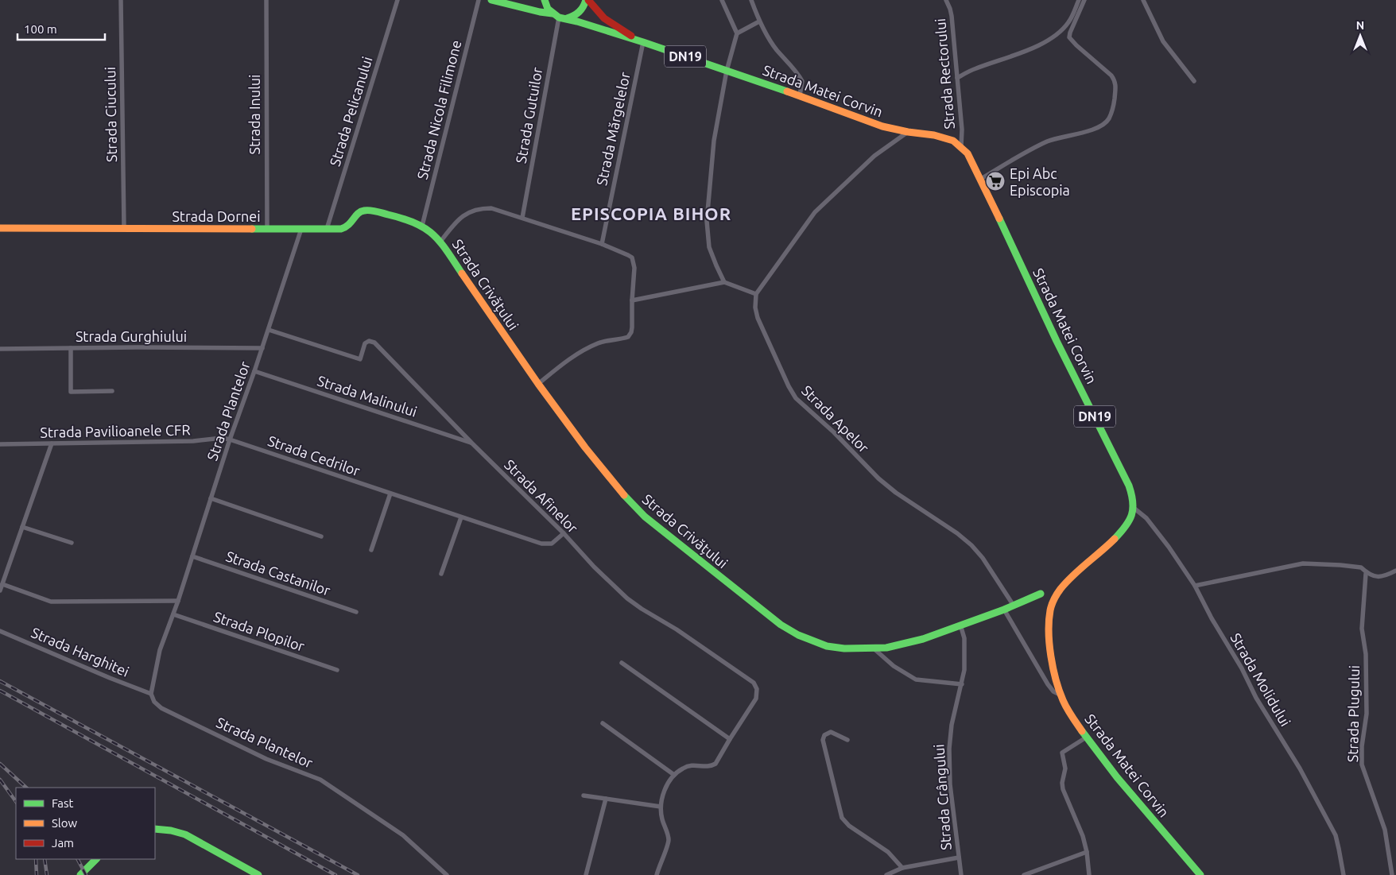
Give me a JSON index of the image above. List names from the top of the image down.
{
  "streets": {
    "main road": [
      "DN19",
      "Strada Matei Corvin",
      "Strada Dornei",
      "Strada Crivățului"
    ],
    "street": [
      "Strada Rectorului",
      "Strada Nicola Filimone",
      "Strada Pelicanului",
      "Strada Ciucului",
      "Strada Inului",
      "Strada Gutuilor",
      "Strada Mărgelelor",
      "Strada Gurghiului",
      "Strada Malinului",
      "Strada Plantelor",
      "Strada Apelor",
      "Strada Pavilioanele CFR",
      "Strada Cedrilor",
      "Strada Afinelor",
      "Strada Castanilor",
      "Strada Plopilor",
      "Strada Harghitei",
      "Strada Molidului",
      "Strada Plugului",
      "Strada Crângului"
    ]
  },
  "crossings": [
    ["DN19", "Strada Matei Corvin"],
    ["DN19", "Strada Gutuilor"],
    ["Strada Rectorului", "Strada Matei Corvin"],
    ["Strada Matei Corvin", "Strada Gutuilor"],
    ["Strada Matei Corvin", "Strada Mărgelelor"],
    ["Strada Matei Corvin", "Strada Molidului"],
    ["Strada Nicola Filimone", "Strada Dornei"],
    ["Strada Nicola Filimone", "Strada Crivățului"],
    ["Strada Pelicanului", "Strada Dornei"],
    ["Strada Ciucului", "Strada Dornei"],
    ["Strada Inului", "Strada Dornei"],
    ["Strada Dornei", "Strada Crivățului"],
    ["Strada Dornei", "Strada Plantelor"],
    ["Strada Crivățului", "Strada Apelor"],
    ["Strada Crivățului", "Strada Crângului"],
    ["Strada Gurghiului", "Strada Plantelor"],
    ["Strada Malinului", "Strada Plantelor"],
    ["Strada Malinului", "Strada Afinelor"],
    ["Strada Plantelor", "Strada Pavilioanele CFR"],
    ["Strada Plantelor", "Strada Cedrilor"],
    ["Strada Plantelor", "Strada Afinelor"],
    ["Strada Plantelor", "Strada Castanilor"],
    ["Strada Plantelor", "Strada Plopilor"],
    ["Strada Plantelor", "Strada Harghitei"],
    ["Strada Pavilioanele CFR", "Strada Cedrilor"],
    ["Strada Cedrilor", "Strada Afinelor"]
  ],
  "districts": ["EPISCOPIA BIHOR"],
  "places": {
    "supermarket": ["Epi Abc Episcopia"]
  },
  "legend": ["Fast", "Slow", "Jam"],
  "scale_bar": "100 m",
  "north": "top"
}
